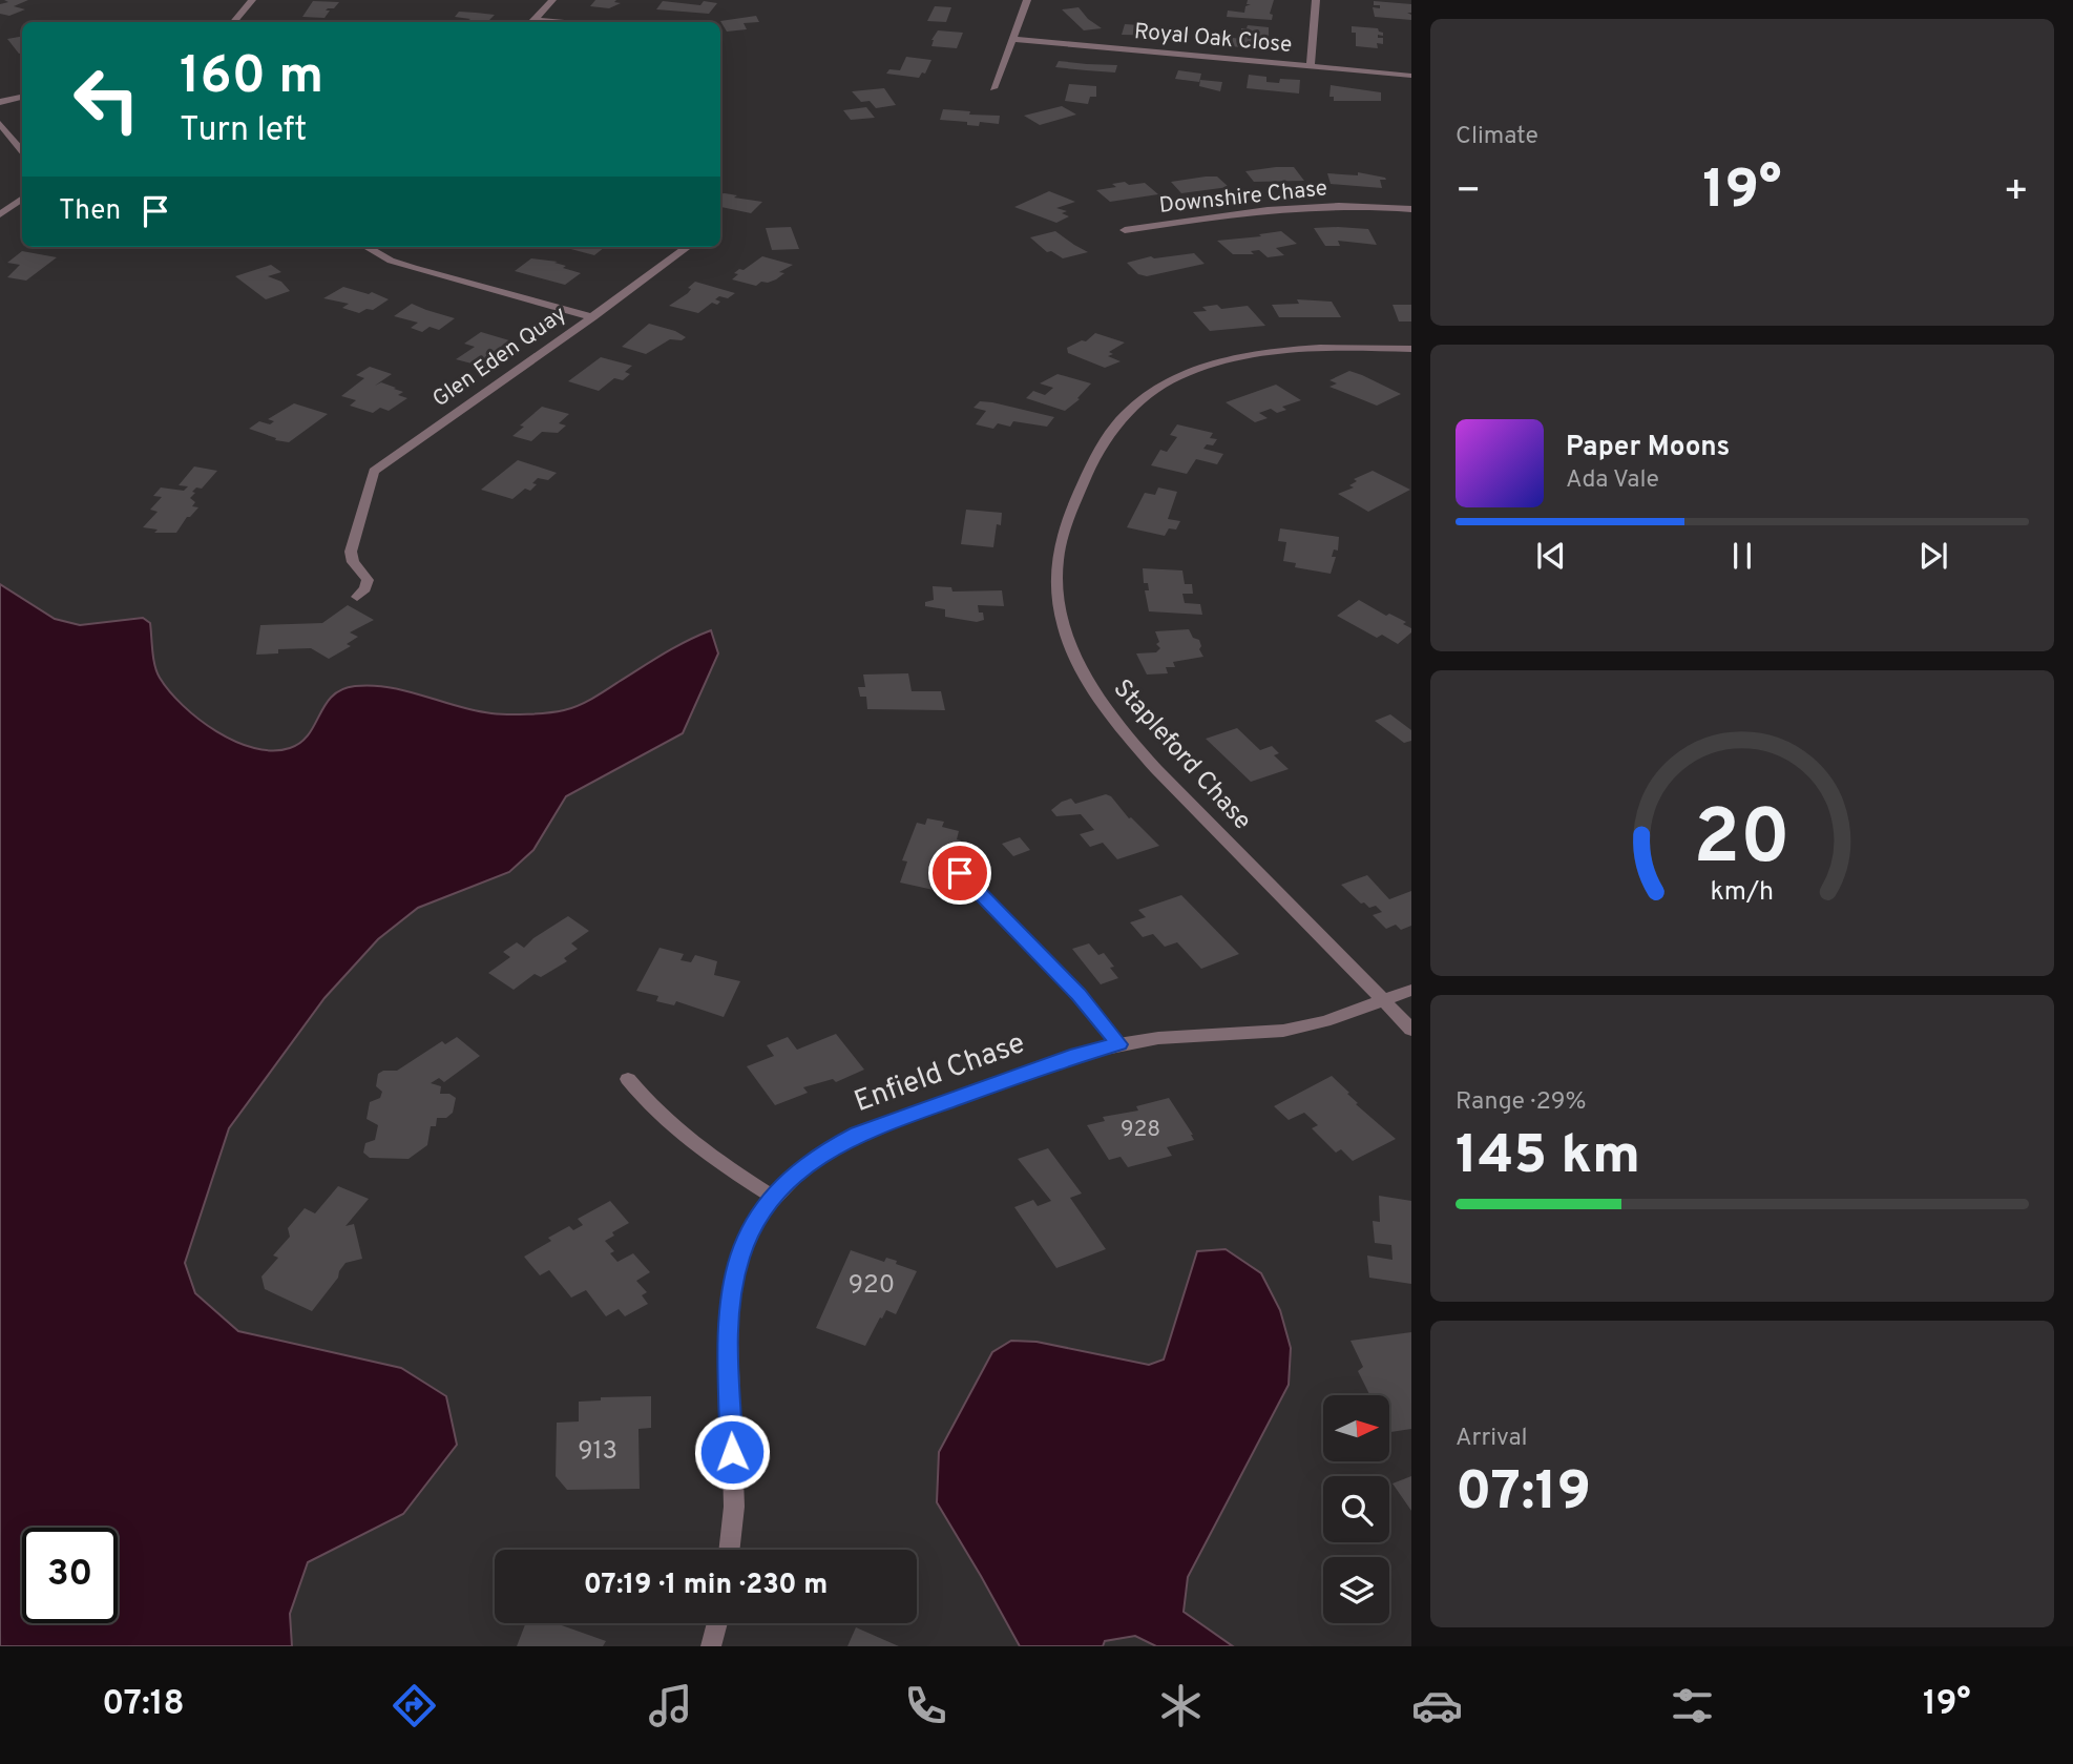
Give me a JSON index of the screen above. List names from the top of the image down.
{
  "streets": {
    "street": [
      "Royal Oak Close",
      "Downshire Chase",
      "Glen Eden Quay",
      "Stapleford Chase",
      "Enfield Chase"
    ]
  },
  "crossings": [
    ["Stapleford Chase", "Enfield Chase"]
  ],
  "house_numbers": ["928", "920", "913"],
  "north": "right",
  "page": {
    "tile": [
      "Climate",
      ["Range · 29%", "145 km"],
      ["Arrival", "07:19"]
    ],
    "turn": ["160 m", "Turn left"],
    "heat": ["−", "19°", "+"],
    "then": "Then",
    "song": ["Paper Moons", "Ada Vale"],
    "limit": "30",
    "trip": "07:19 · 1 min · 230 m",
    "tabs": ["07:18", "19°"],
    "gauge": ["20", "km/h"]
  }
}
